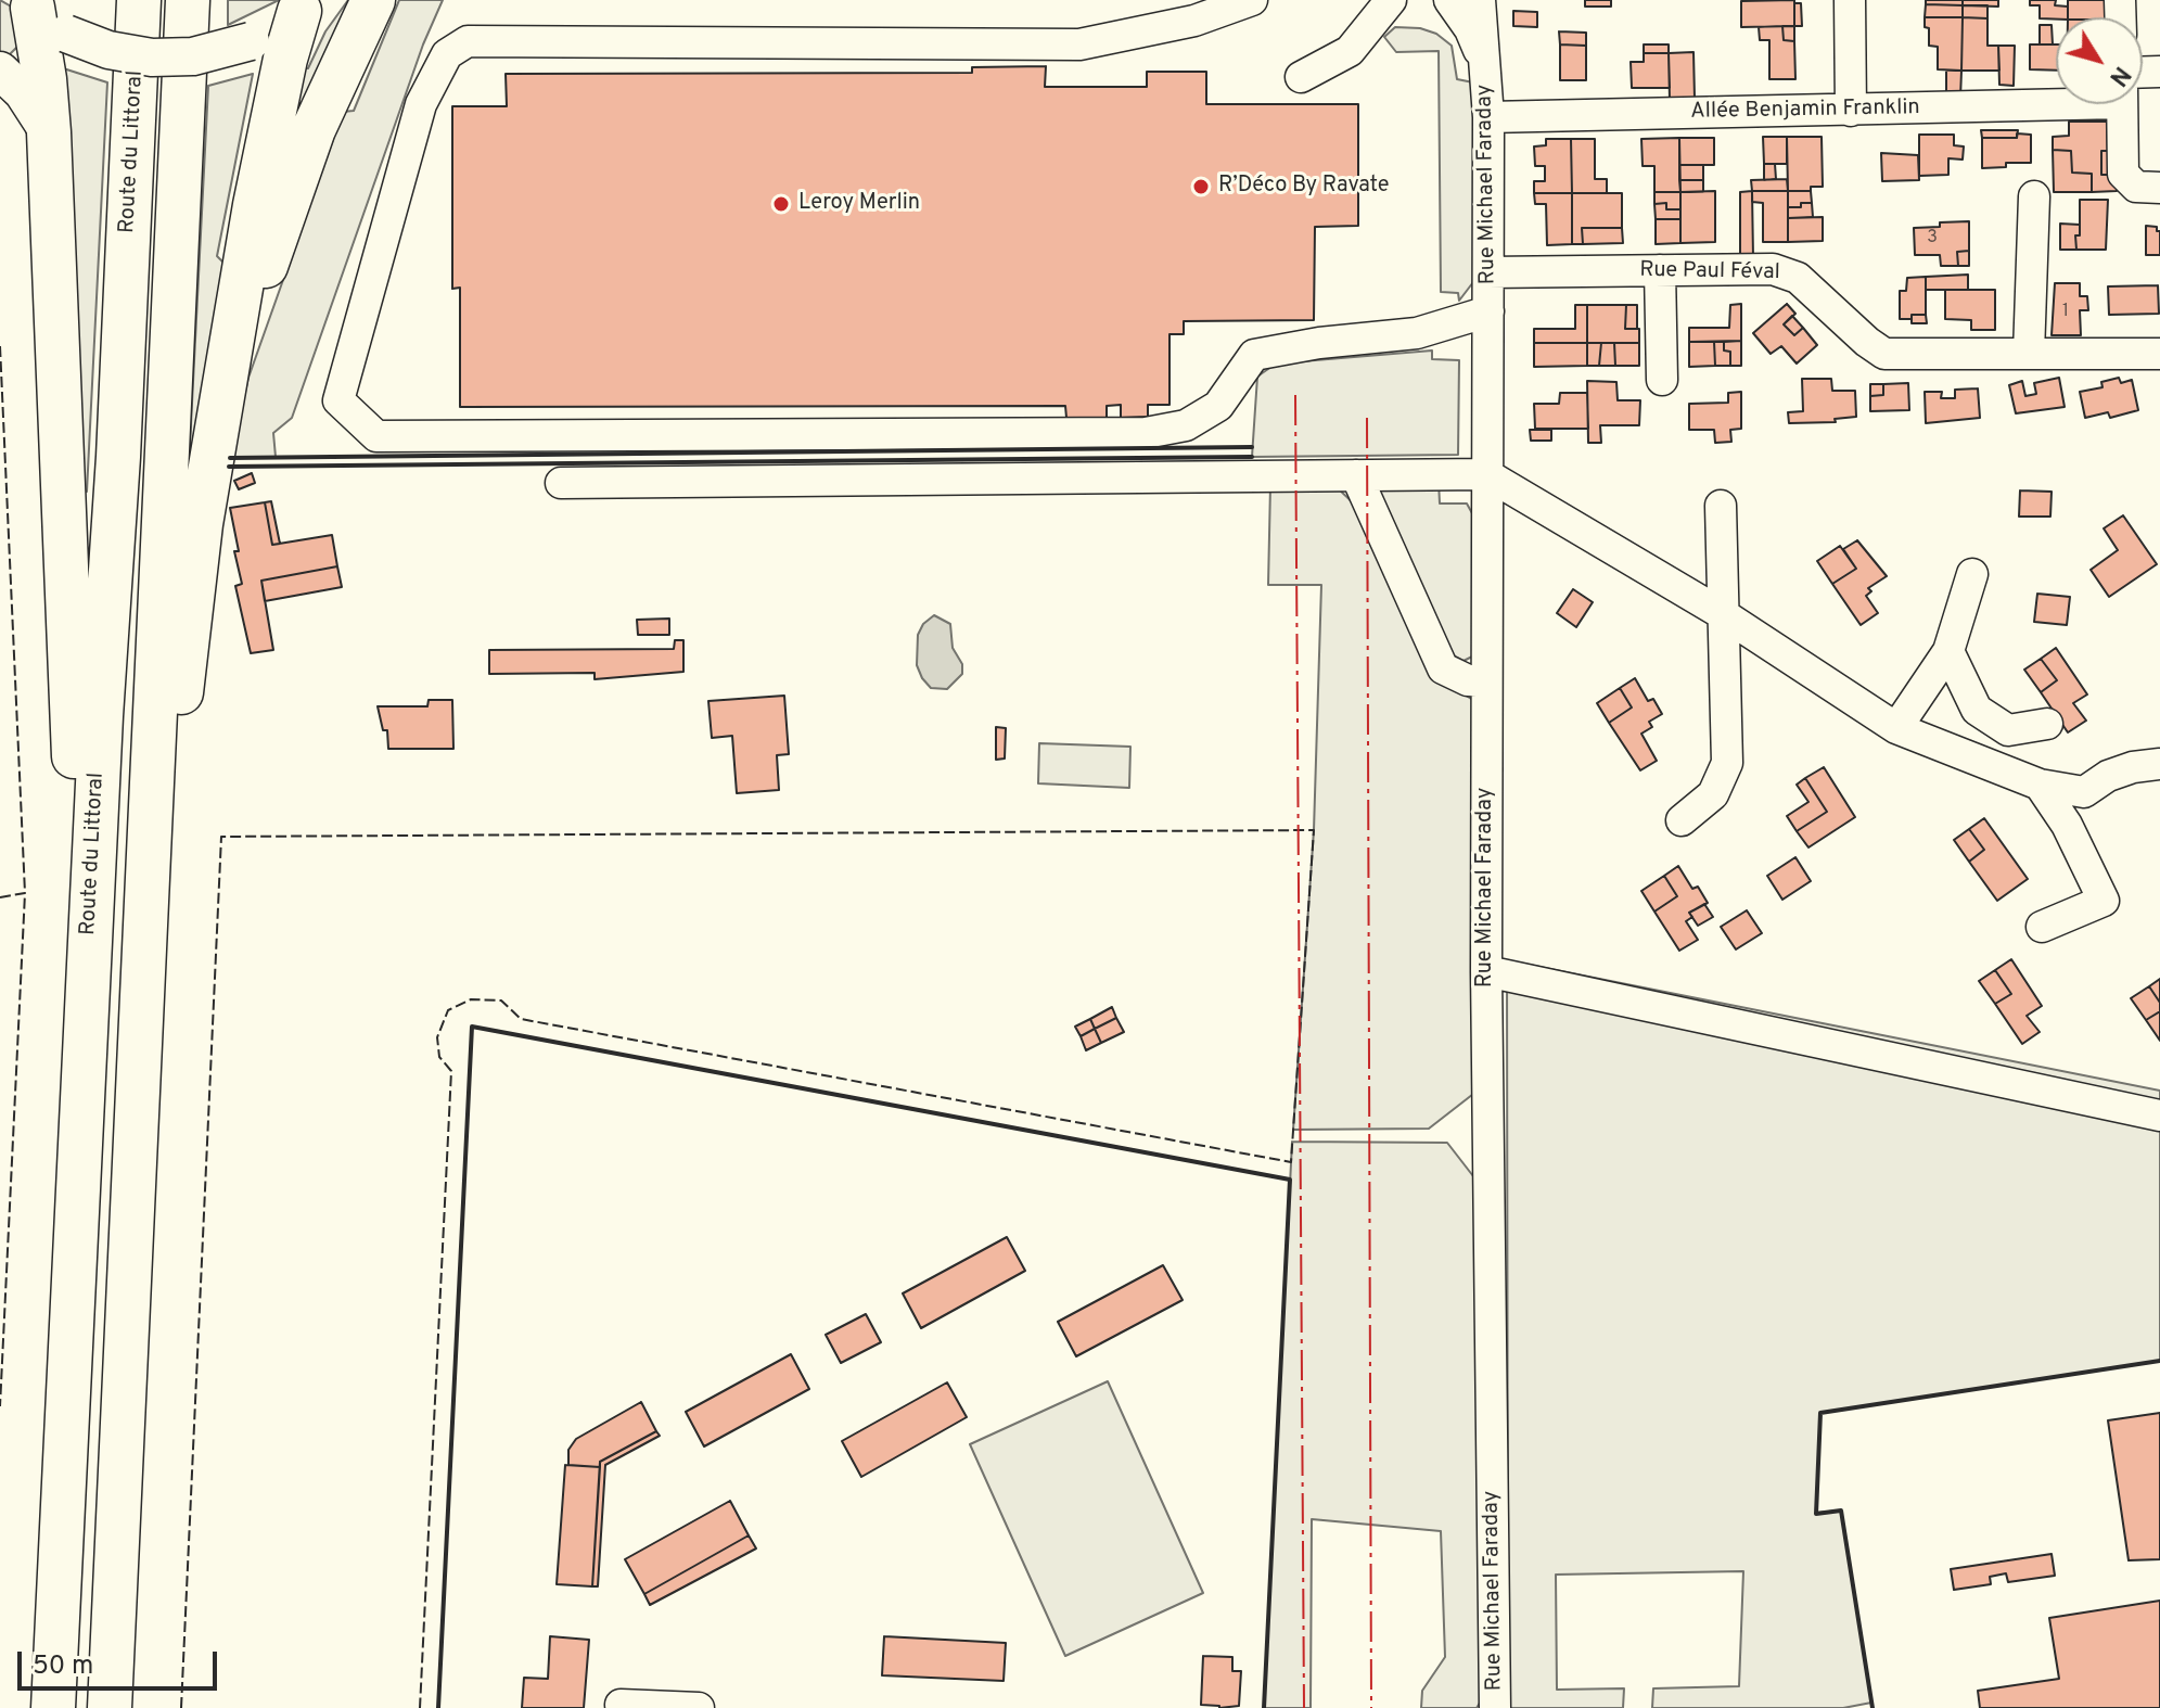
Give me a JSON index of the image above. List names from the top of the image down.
{
  "streets": {
    "highway": ["Route du Littoral"],
    "street": ["Allée Benjamin Franklin", "Rue Michael Faraday", "Rue Paul Féval"]
  },
  "crossings": [
    ["Allée Benjamin Franklin", "Rue Michael Faraday"],
    ["Rue Michael Faraday", "Rue Paul Féval"]
  ],
  "places": ["R’Déco By Ravate", "Leroy Merlin"],
  "house_numbers": ["3", "1"],
  "scale_bar": "50 m",
  "north": "bottom right"
}
